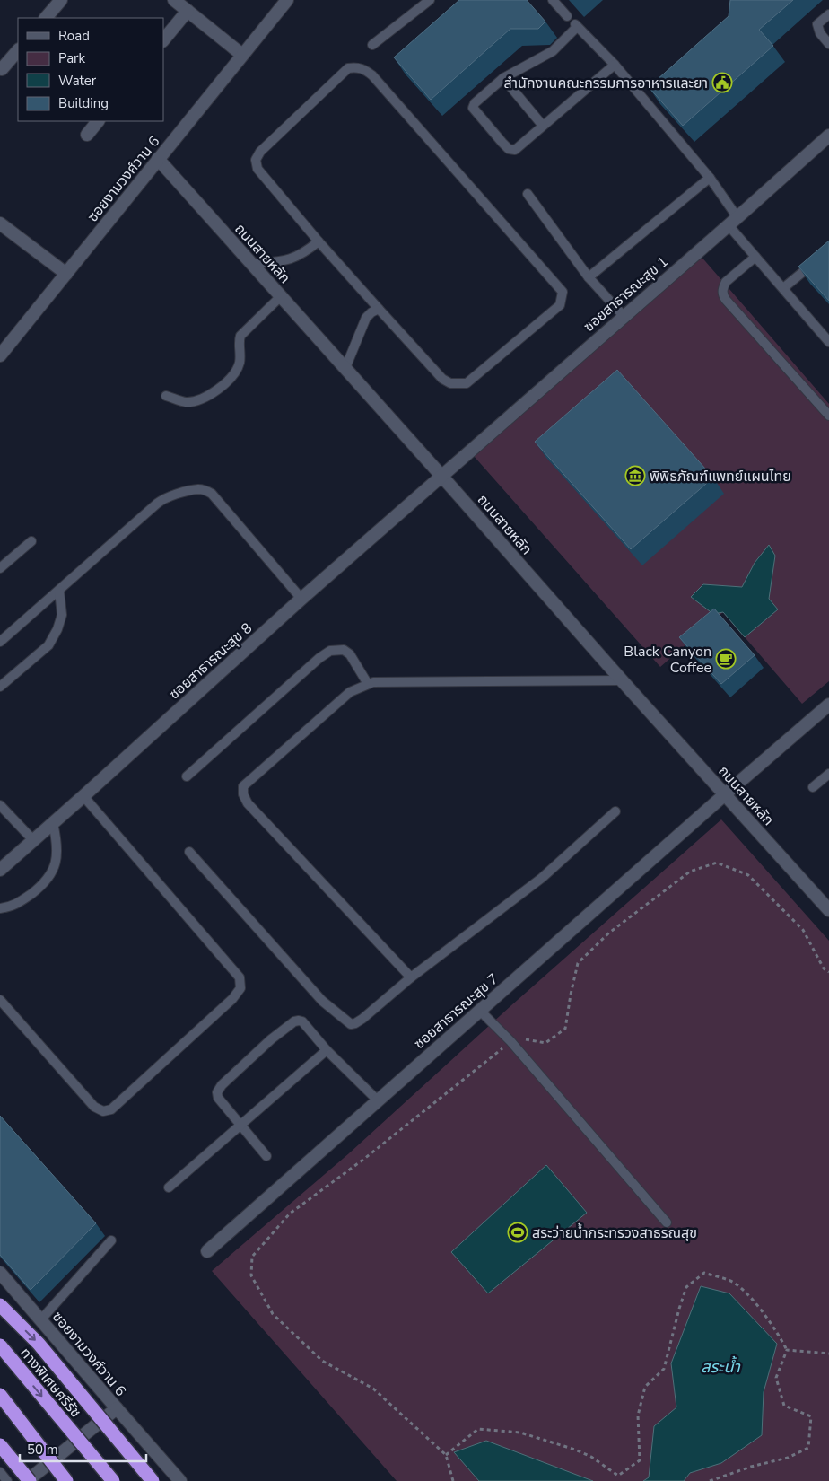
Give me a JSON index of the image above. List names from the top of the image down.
{
  "streets": {
    "highway": ["ทางพิเศษศรีรัช"],
    "street": [
      "ซอยงามวงศ์วาน 6",
      "ถนนสายหลัก",
      "ซอยสาธารณะสุข 1",
      "ซอยสาธารณะสุข 8",
      "ซอยสาธารณะสุข 7"
    ]
  },
  "crossings": [
    ["ซอยงามวงศ์วาน 6", "ถนนสายหลัก"],
    ["ถนนสายหลัก", "ซอยสาธารณะสุข 1"],
    ["ถนนสายหลัก", "ซอยสาธารณะสุข 8"],
    ["ถนนสายหลัก", "ซอยสาธารณะสุข 7"],
    ["ซอยสาธารณะสุข 1", "ซอยสาธารณะสุข 8"]
  ],
  "water": ["สระน้ำ"],
  "places": {
    "public building": ["สำนักงานคณะกรรมการอาหารและยา"],
    "museum": ["พิพิธภัณฑ์แพทย์แผนไทย"],
    "cafe": ["Black Canyon Coffee"],
    "sports": ["สระว่ายน้ำกระทรวงสาธรณสุข"]
  },
  "legend": [
    "Road",
    "Park",
    "Water",
    "Building"
  ],
  "scale_bar": "50 m"
}
